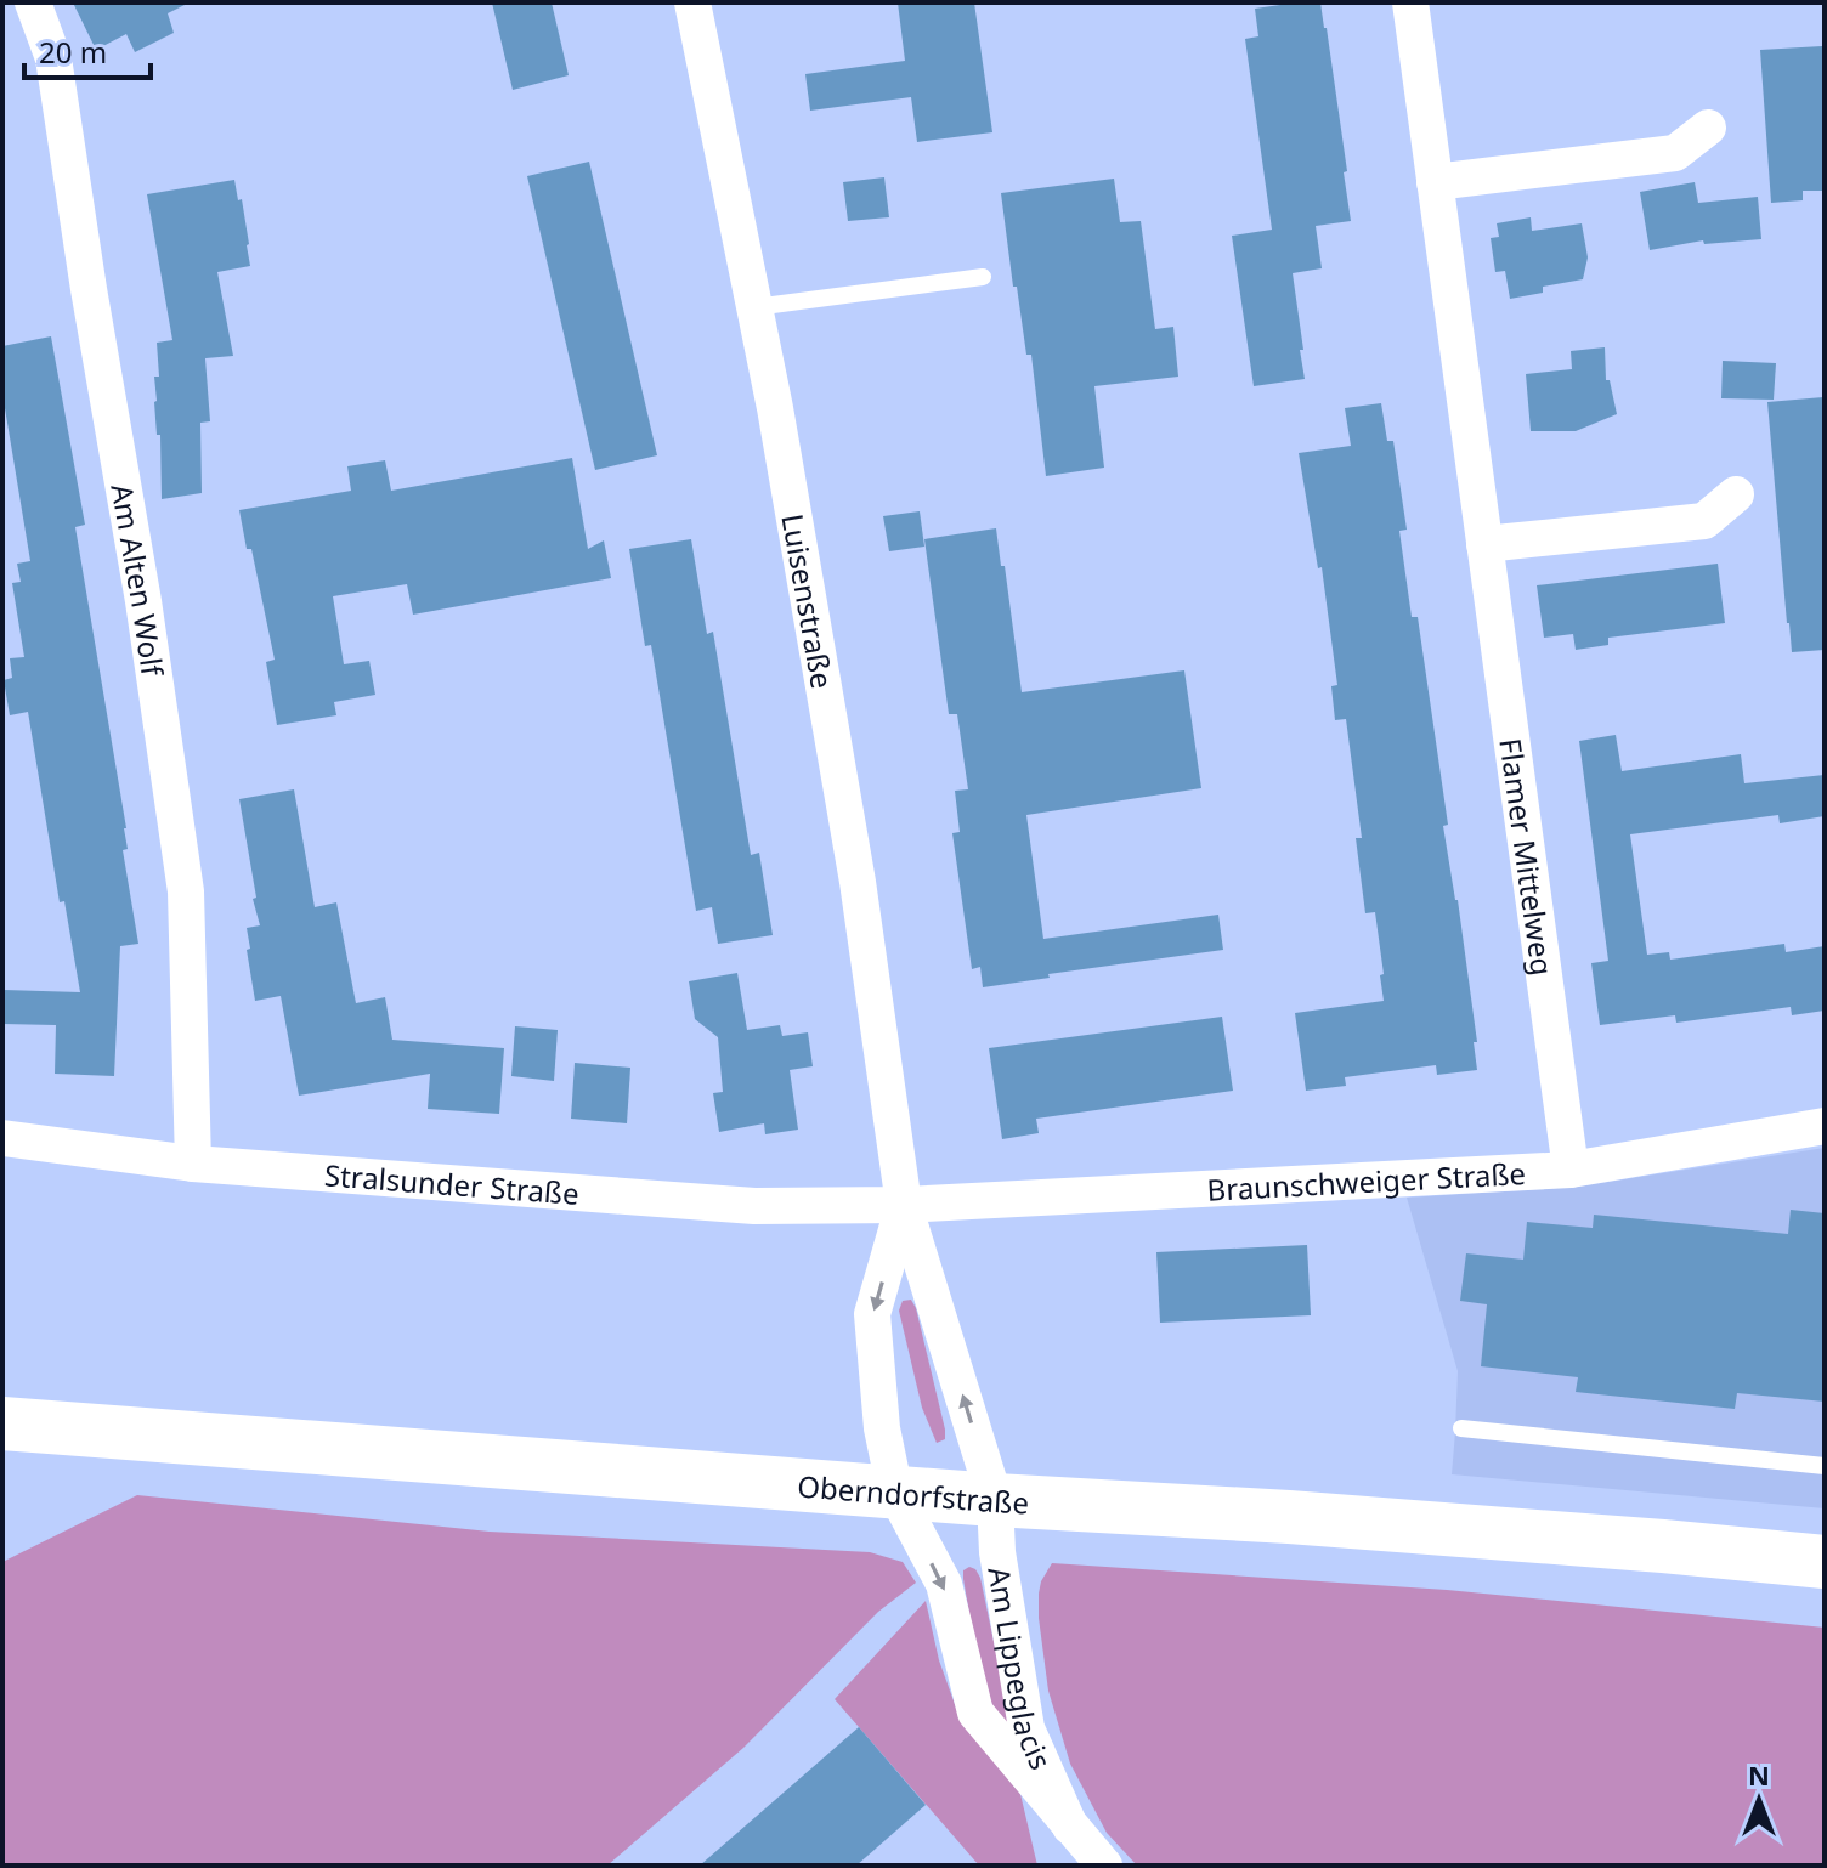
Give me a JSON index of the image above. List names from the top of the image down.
{
  "streets": {
    "main road": ["Oberndorfstraße"],
    "street": [
      "Am Alten Wolf",
      "Luisenstraße",
      "Flamer Mittelweg",
      "Braunschweiger Straße",
      "Stralsunder Straße",
      "Am Lippeglacis"
    ]
  },
  "crossings": [
    ["Am Alten Wolf", "Stralsunder Straße"],
    ["Luisenstraße", "Braunschweiger Straße"],
    ["Luisenstraße", "Stralsunder Straße"],
    ["Luisenstraße", "Oberndorfstraße"],
    ["Luisenstraße", "Am Lippeglacis"],
    ["Flamer Mittelweg", "Braunschweiger Straße"],
    ["Braunschweiger Straße", "Stralsunder Straße"],
    ["Oberndorfstraße", "Am Lippeglacis"]
  ],
  "scale_bar": "20 m",
  "north": "top"
}
